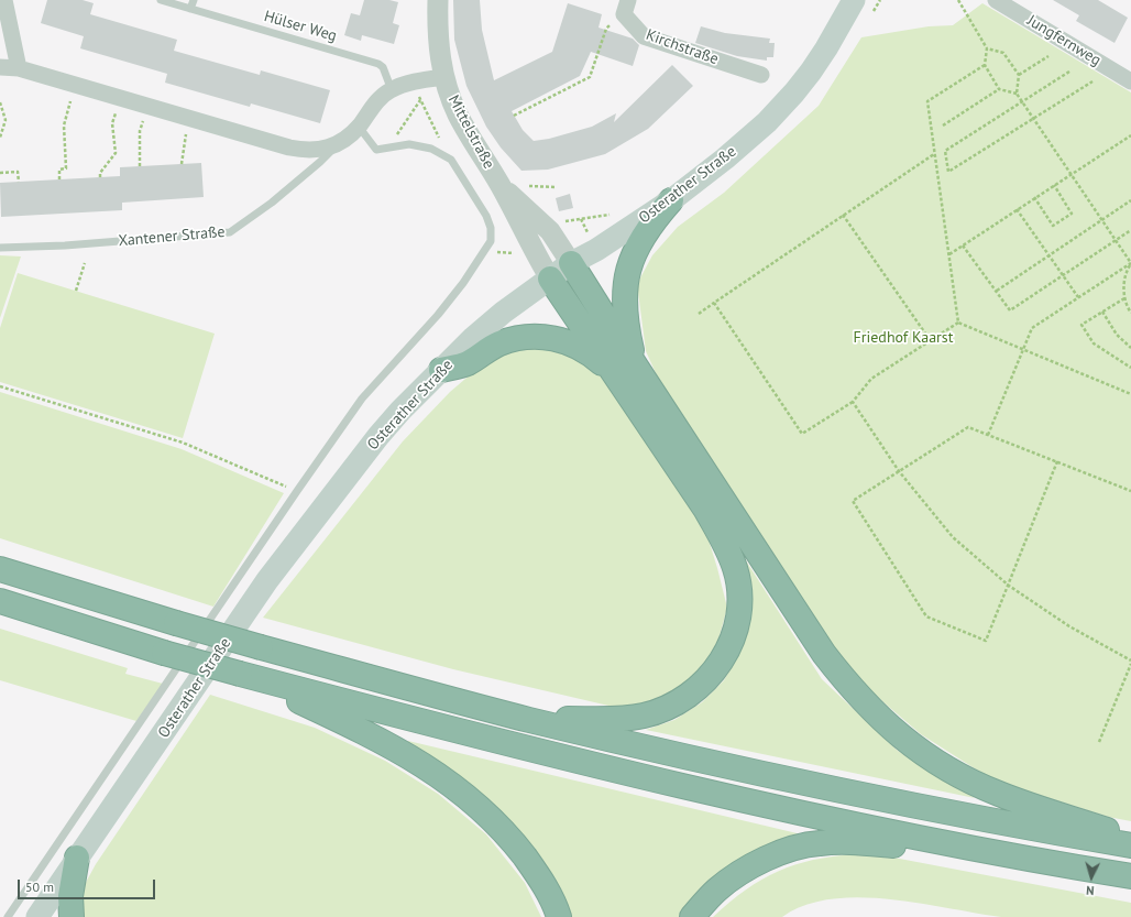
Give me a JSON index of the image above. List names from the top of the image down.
{
  "streets": {
    "main road": ["Osterather Straße"],
    "street": [
      "Jungfernweg",
      "Kirchstraße",
      "Mittelstraße",
      "Xantener Straße"
    ],
    "lane": ["Hülser Weg"]
  },
  "crossings": [
    ["Hülser Weg", "Xantener Straße"],
    ["Mittelstraße", "Osterather Straße"],
    ["Mittelstraße", "Xantener Straße"]
  ],
  "parks": ["Friedhof Kaarst"],
  "scale_bar": "50 m",
  "north": "bottom"
}
